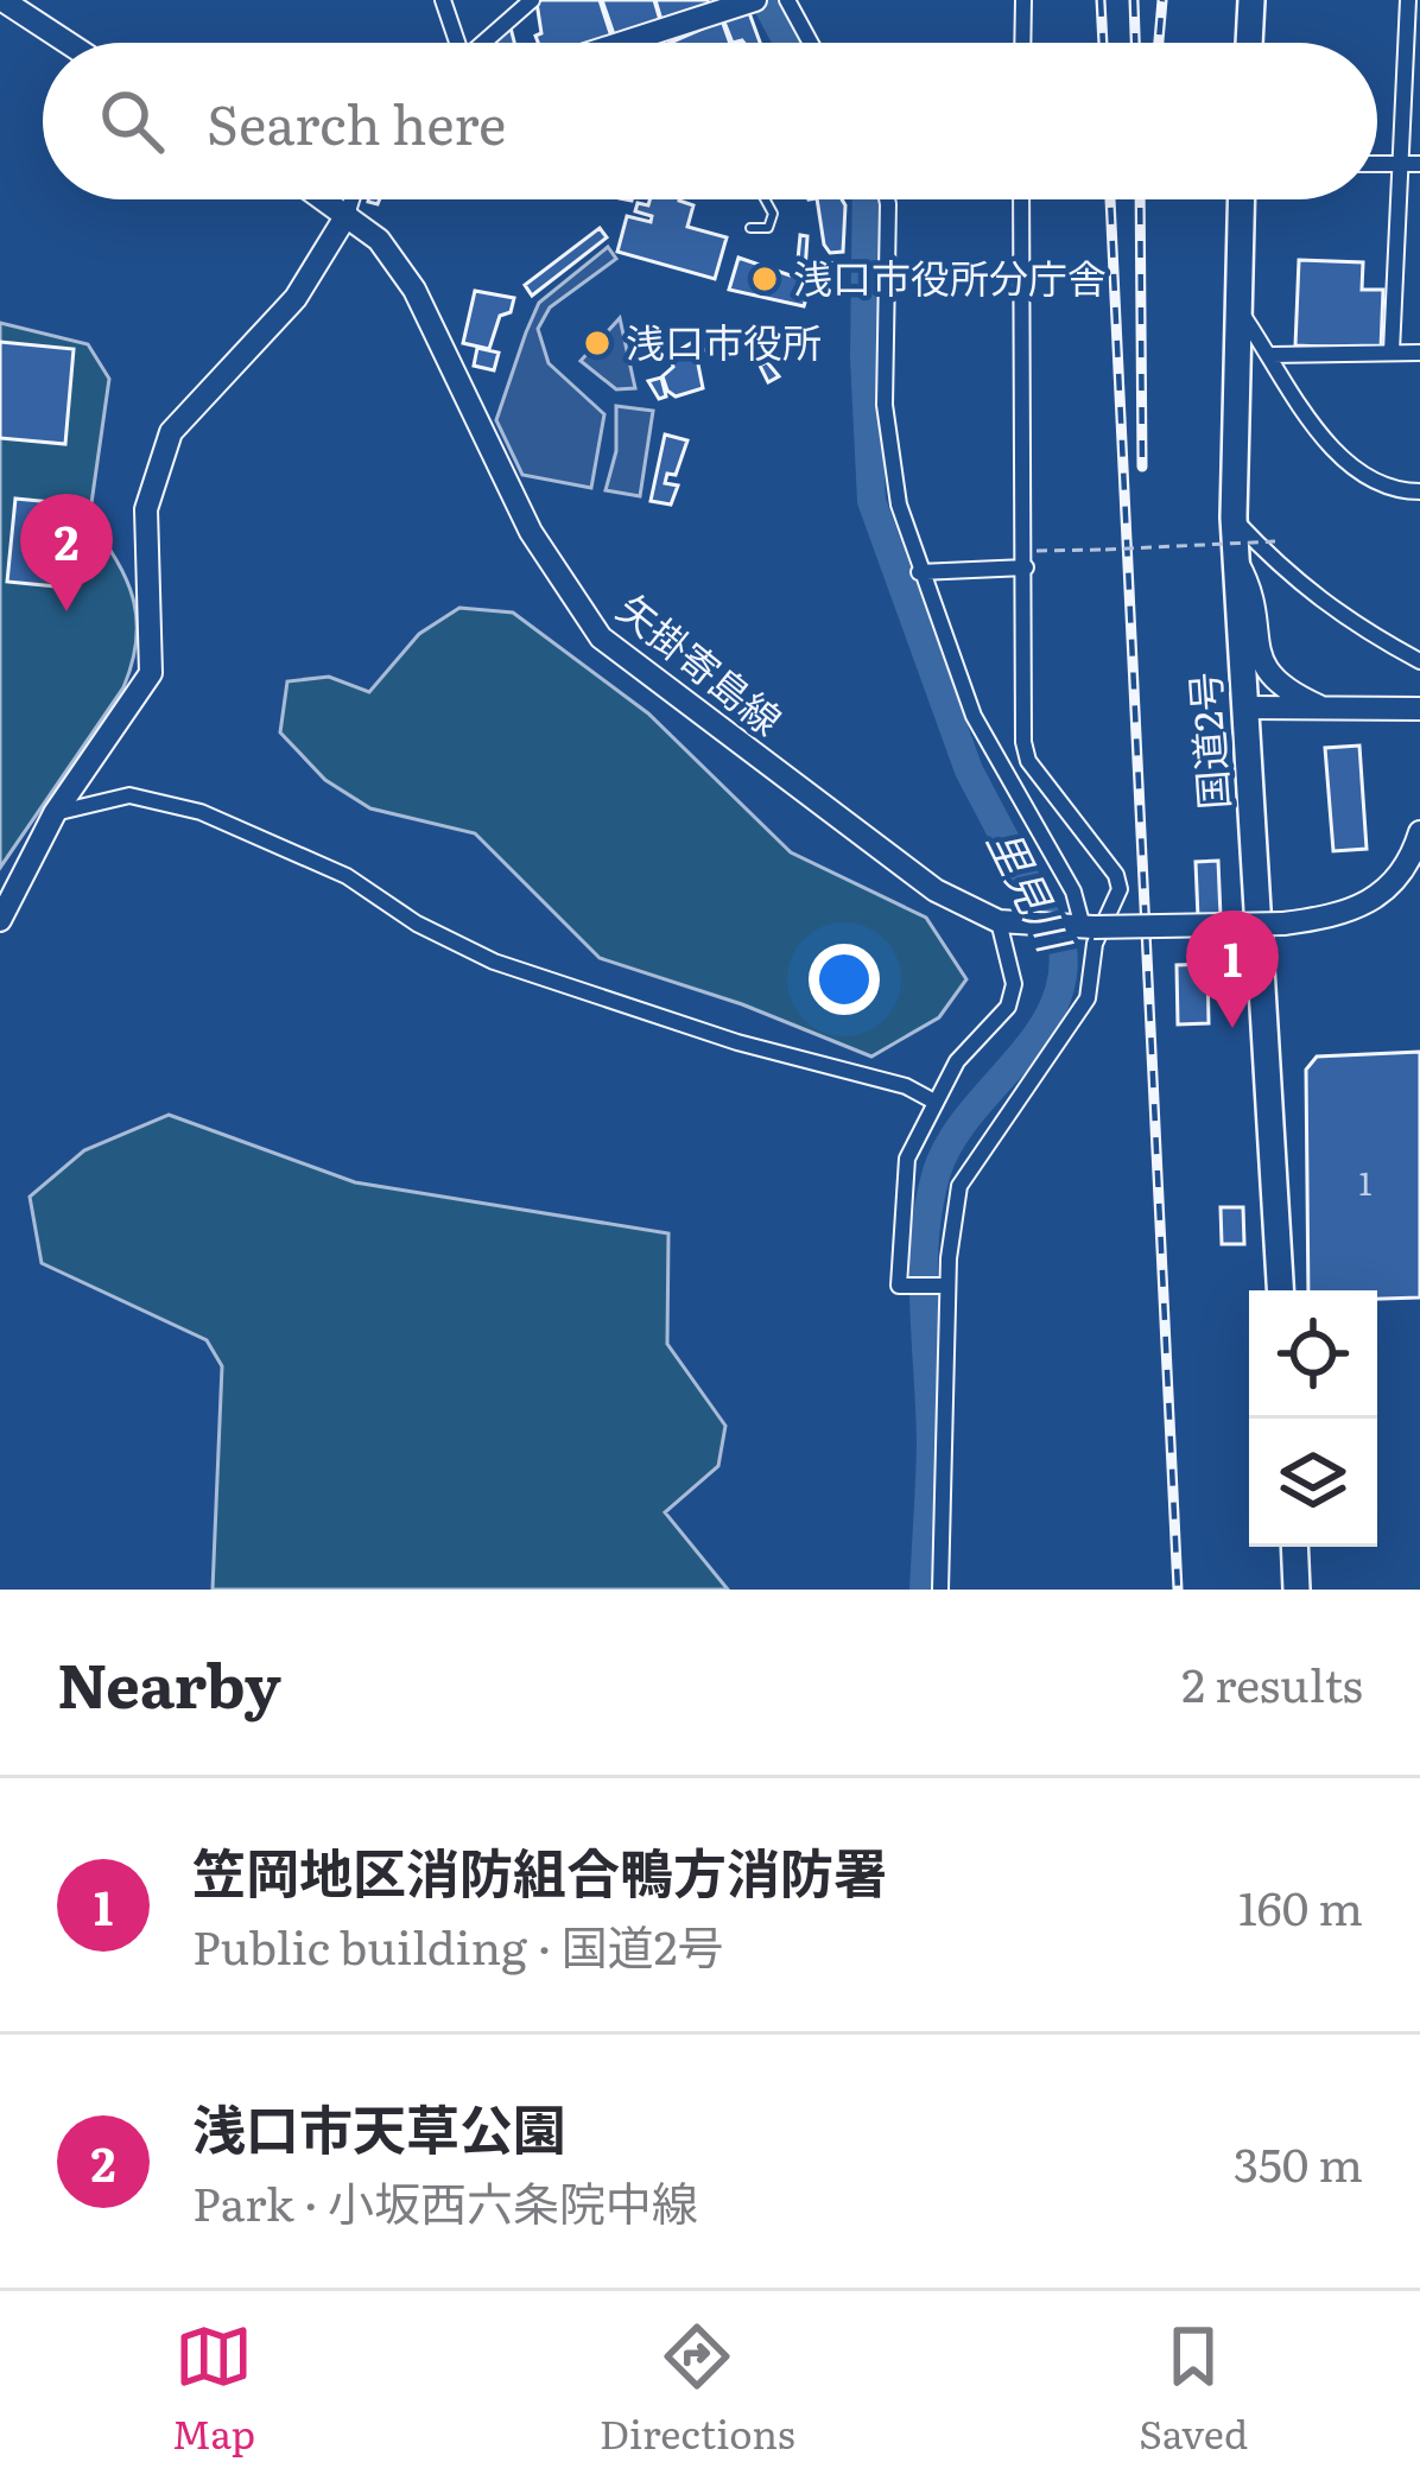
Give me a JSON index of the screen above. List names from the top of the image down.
{
  "streets": {
    "highway": ["国道2号"],
    "main road": ["矢掛寄島線"]
  },
  "water": ["里見川"],
  "places": ["浅口市役所分庁舎", "浅口市役所"],
  "house_numbers": ["1"],
  "page": {
    "search": "Search here",
    "pins": ["2", "1"],
    "heading": ["Nearby", "2 results"],
    "list": [
      {
        "mark": "1",
        "name": "笠岡地区消防組合鴨方消防署",
        "note": "Public building · 国道2号",
        "value": "160 m"
      },
      {
        "mark": "2",
        "name": "浅口市天草公園",
        "note": "Park · 小坂西六条院中線",
        "value": "350 m"
      }
    ],
    "nav": ["Map", "Directions", "Saved"]
  }
}
